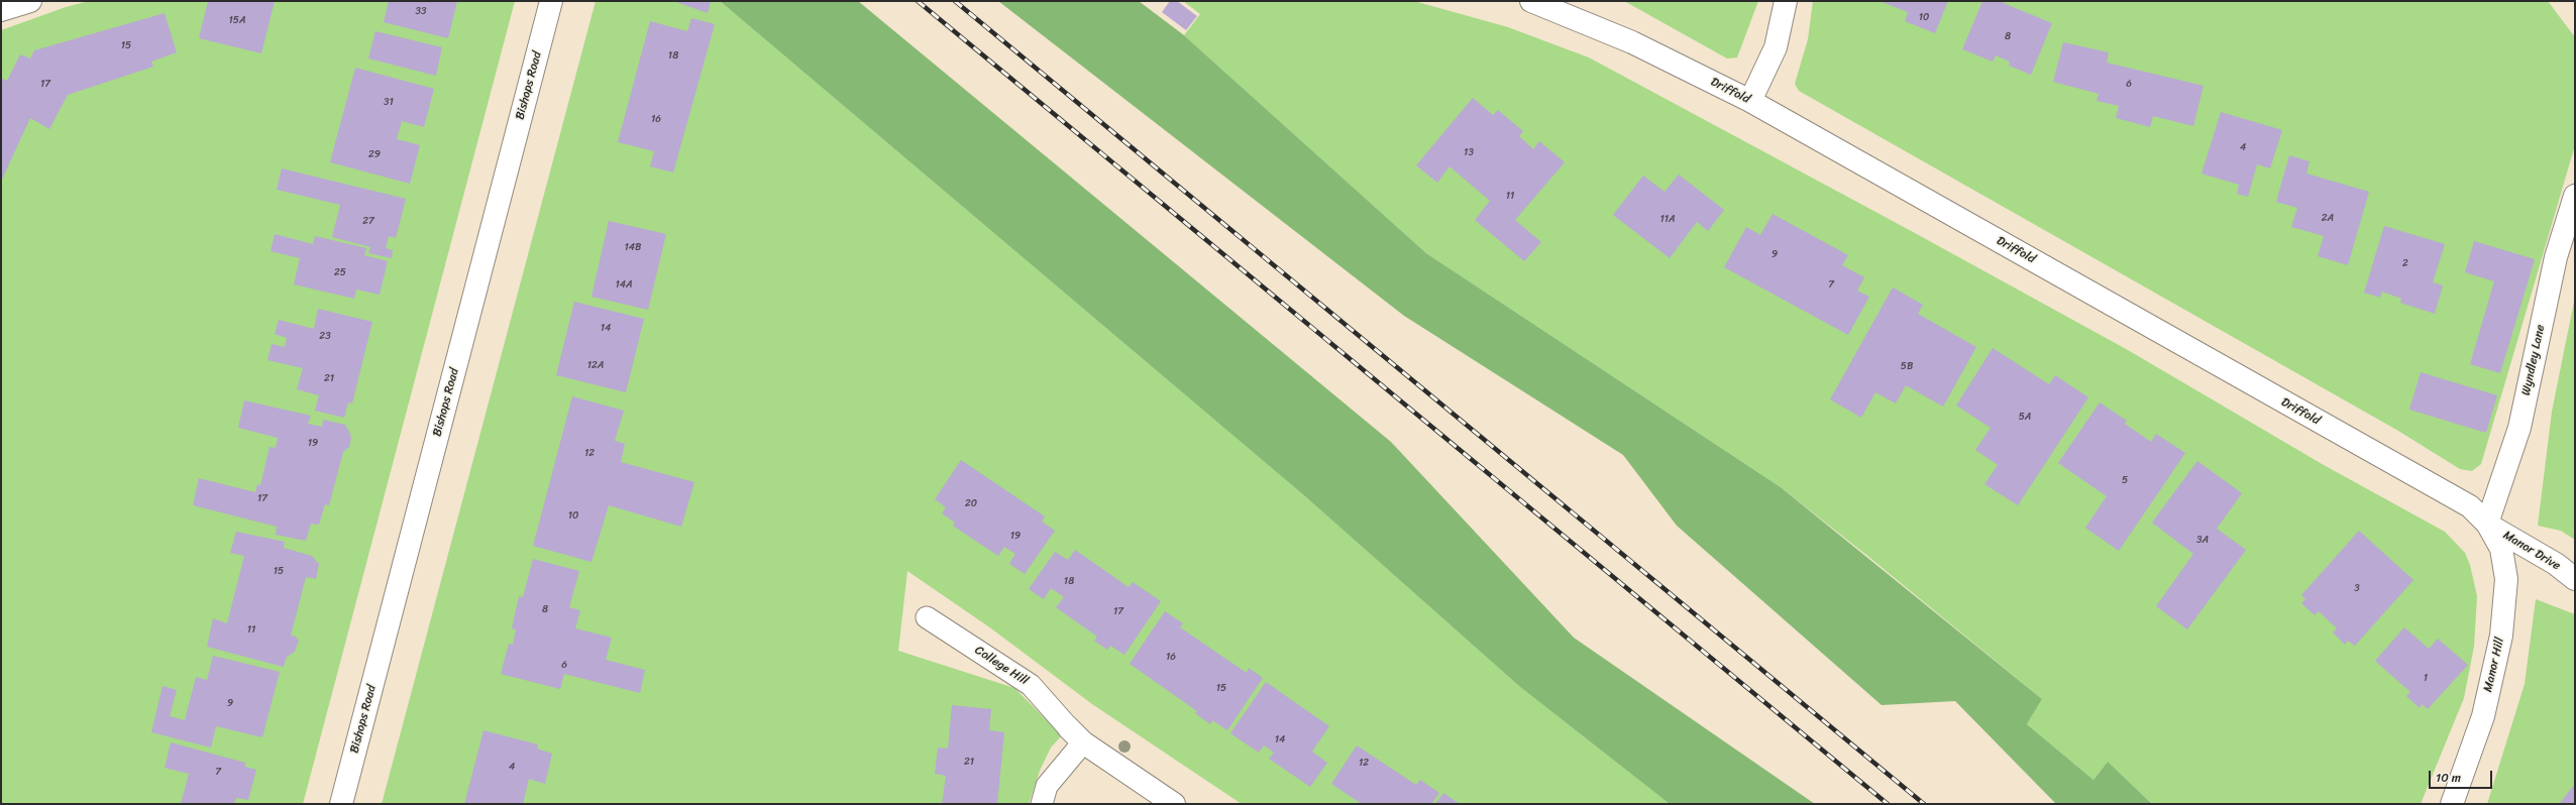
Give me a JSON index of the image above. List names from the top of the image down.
{
  "streets": {
    "street": [
      "Bishops Road",
      "Driffold",
      "Wyndley Lane",
      "Manor Drive",
      "Manor Hill",
      "College Hill"
    ]
  },
  "crossings": [
    ["Driffold", "Wyndley Lane"],
    ["Driffold", "Manor Drive"],
    ["Driffold", "Manor Hill"],
    ["Wyndley Lane", "Manor Drive"],
    ["Wyndley Lane", "Manor Hill"],
    ["Manor Drive", "Manor Hill"]
  ],
  "house_numbers": [
    "33",
    "10",
    "15A",
    "8",
    "15",
    "18",
    "17",
    "6",
    "31",
    "16",
    "4",
    "13",
    "29",
    "11",
    "2A",
    "11A",
    "27",
    "14B",
    "9",
    "2",
    "25",
    "14A",
    "7",
    "14",
    "23",
    "12A",
    "5B",
    "21",
    "5A",
    "19",
    "12",
    "5",
    "17",
    "20",
    "10",
    "19",
    "3A",
    "15",
    "18",
    "3",
    "8",
    "17",
    "11",
    "16",
    "6",
    "1",
    "15",
    "9",
    "14",
    "21",
    "12",
    "4",
    "7"
  ],
  "scale_bar": "10 m"
}
